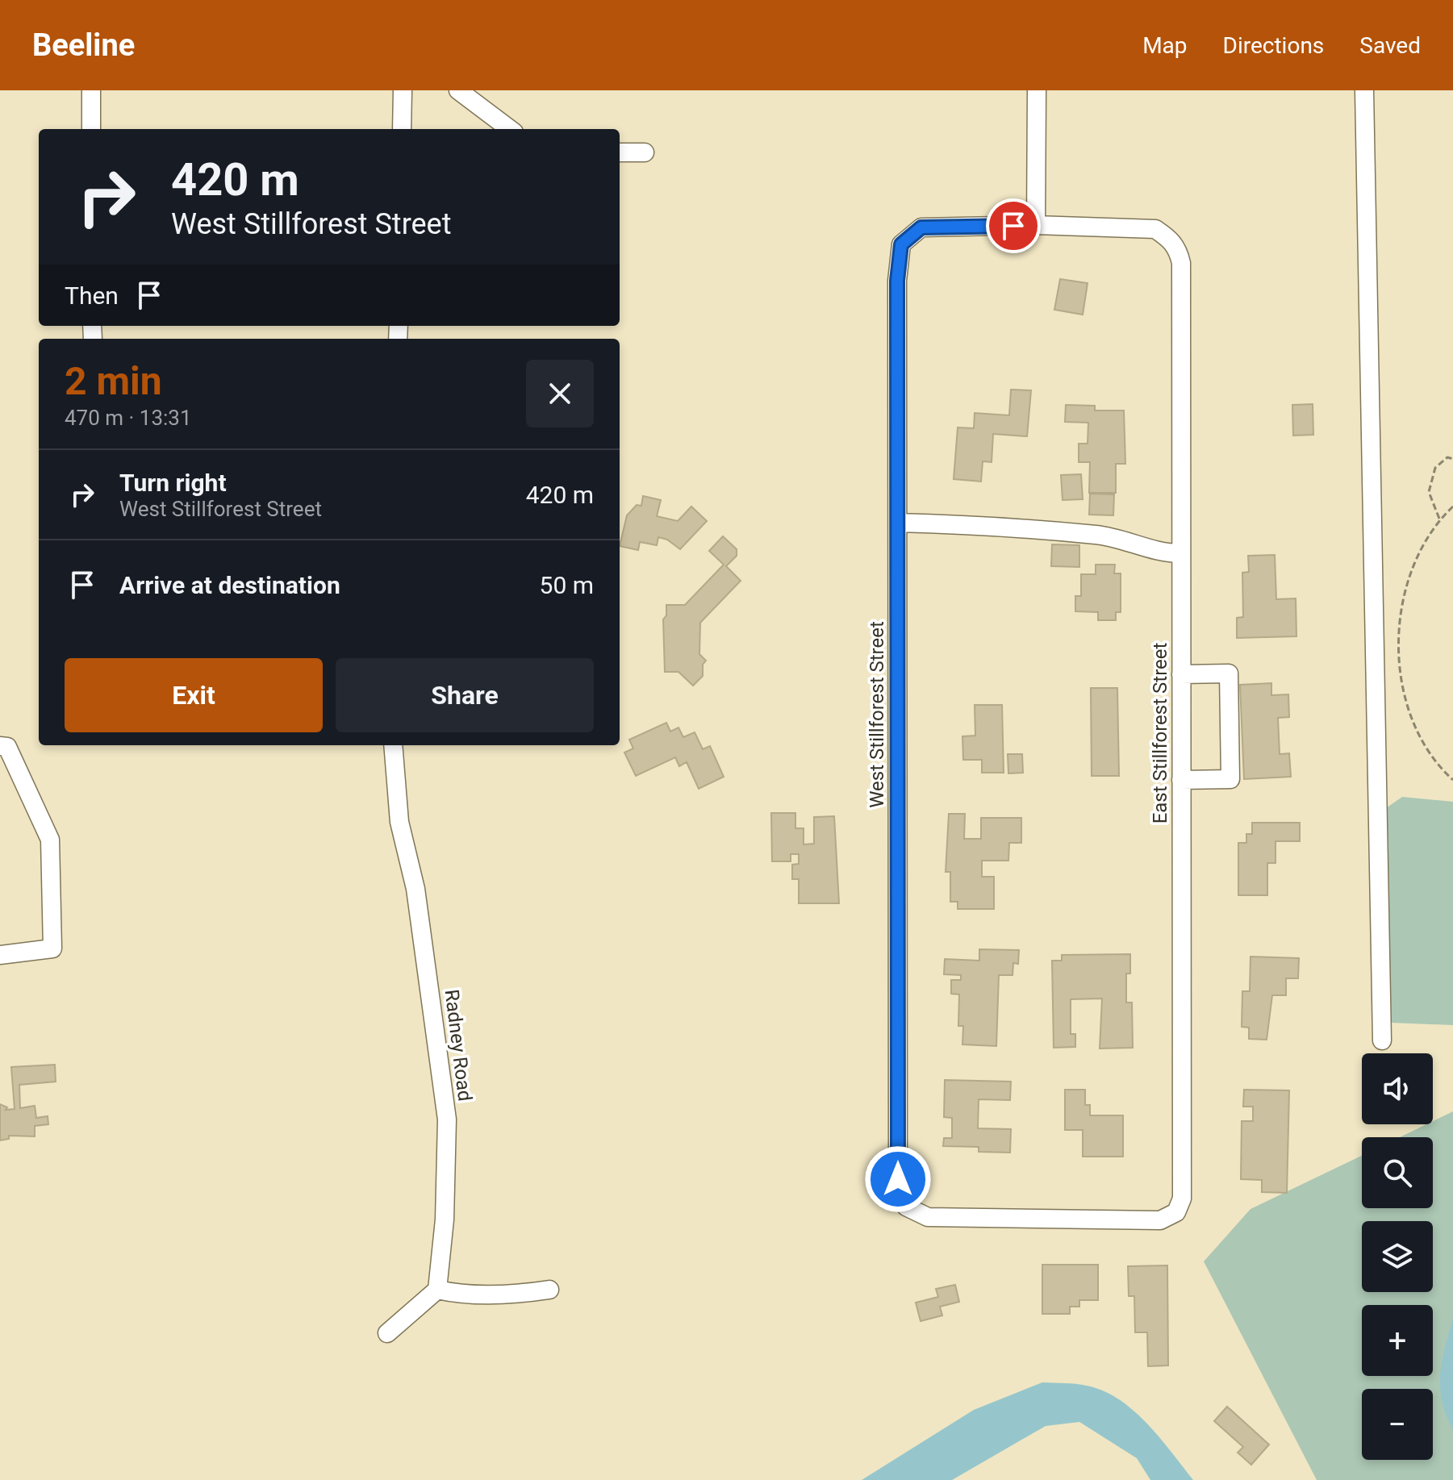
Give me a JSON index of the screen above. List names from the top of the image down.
{
  "streets": {
    "street": ["West Stillforest Street", "East Stillforest Street", "Radney Road"]
  },
  "crossings": [
    ["West Stillforest Street", "East Stillforest Street"]
  ],
  "page": {
    "header": "Beeline",
    "nav": ["Map", "Directions", "Saved"],
    "turn": ["420 m", "West Stillforest Street"],
    "then": "Then",
    "heading": ["2 min", "470 m · 13:31"],
    "list": [
      {
        "name": "Turn right",
        "note": "West Stillforest Street",
        "value": "420 m"
      },
      {
        "name": "Arrive at destination",
        "value": "50 m"
      }
    ],
    "buttons": ["Exit", "Share"],
    "map_buttons": ["+", "−"]
  }
}
